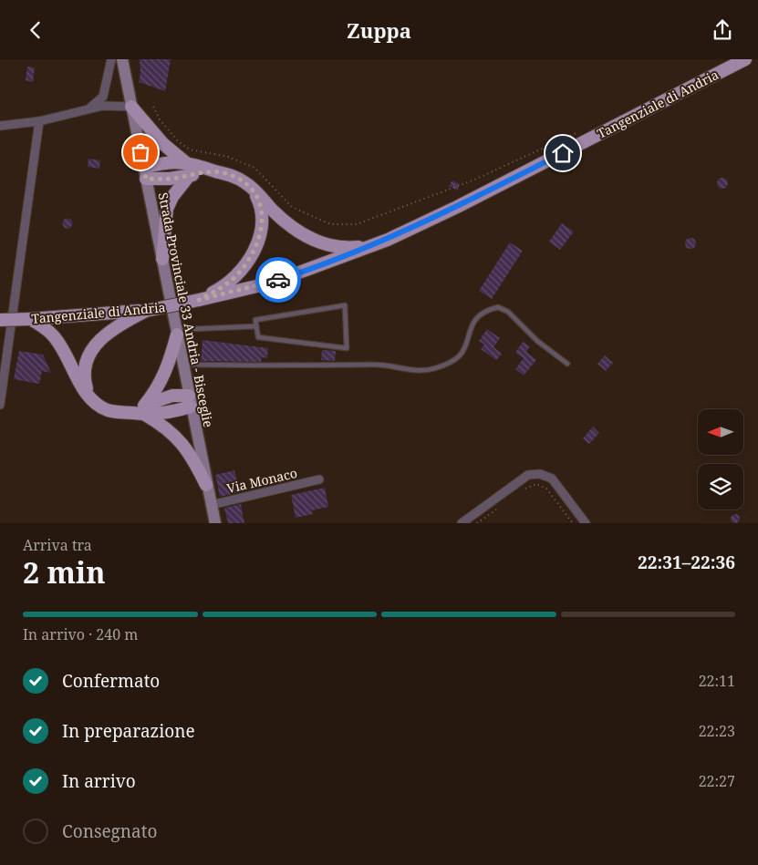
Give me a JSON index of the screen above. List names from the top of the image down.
{
  "streets": {
    "main road": ["Tangenziale di Andria", "Strada Provinciale 33 Andria - Bisceglie"],
    "street": ["Via Monaco"]
  },
  "crossings": [
    ["Strada Provinciale 33 Andria - Bisceglie", "Via Monaco"]
  ],
  "north": "left",
  "page": {
    "header": "Zuppa",
    "heading": ["2 min", "Arriva tra", "22:31–22:36"],
    "bar": "In arrivo · 240 m",
    "list": [
      ["Confermato", "22:11"],
      ["In preparazione", "22:23"],
      ["In arrivo", "22:27"],
      "Consegnato"
    ]
  }
}
